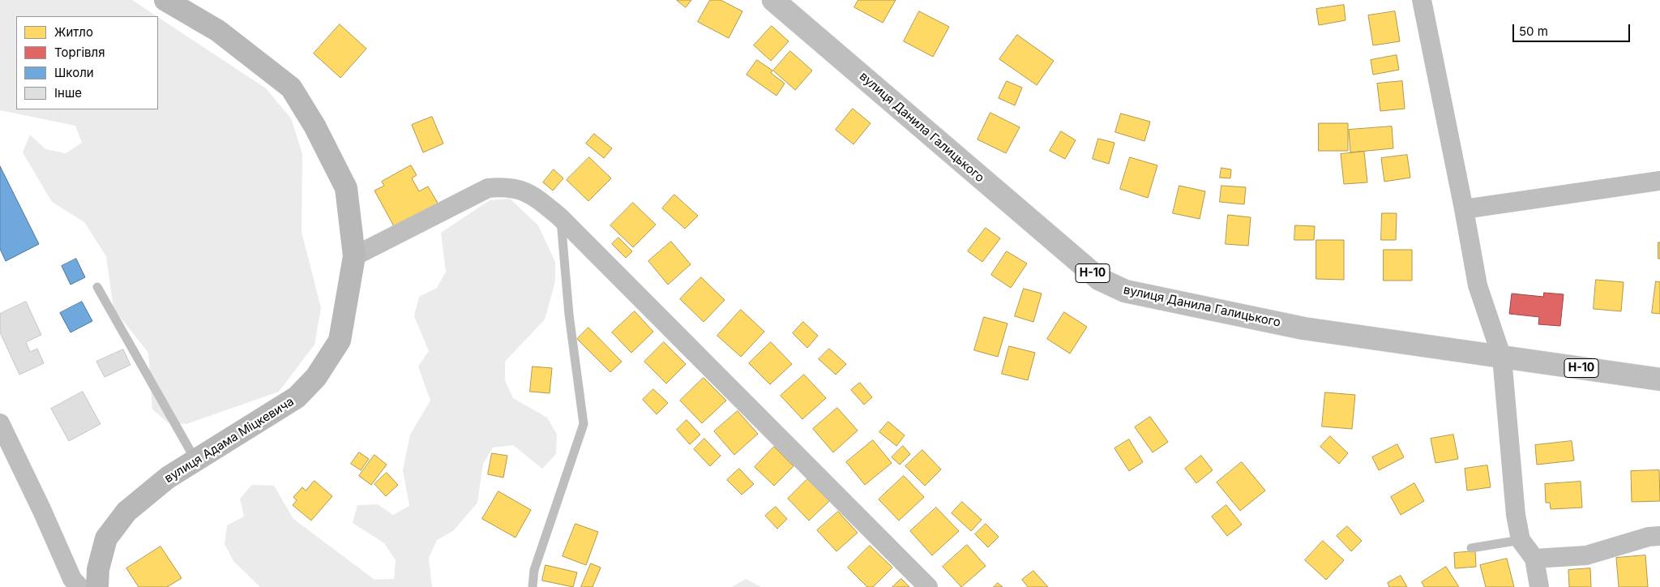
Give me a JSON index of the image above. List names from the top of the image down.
{
  "streets": {
    "main road": ["вулиця Данила Галицького", "Н-10"],
    "street": ["вулиця Адама Міцкевича"]
  },
  "legend": [
    "Житло",
    "Торгівля",
    "Школи",
    "Інше"
  ],
  "scale_bar": "50 m"
}
